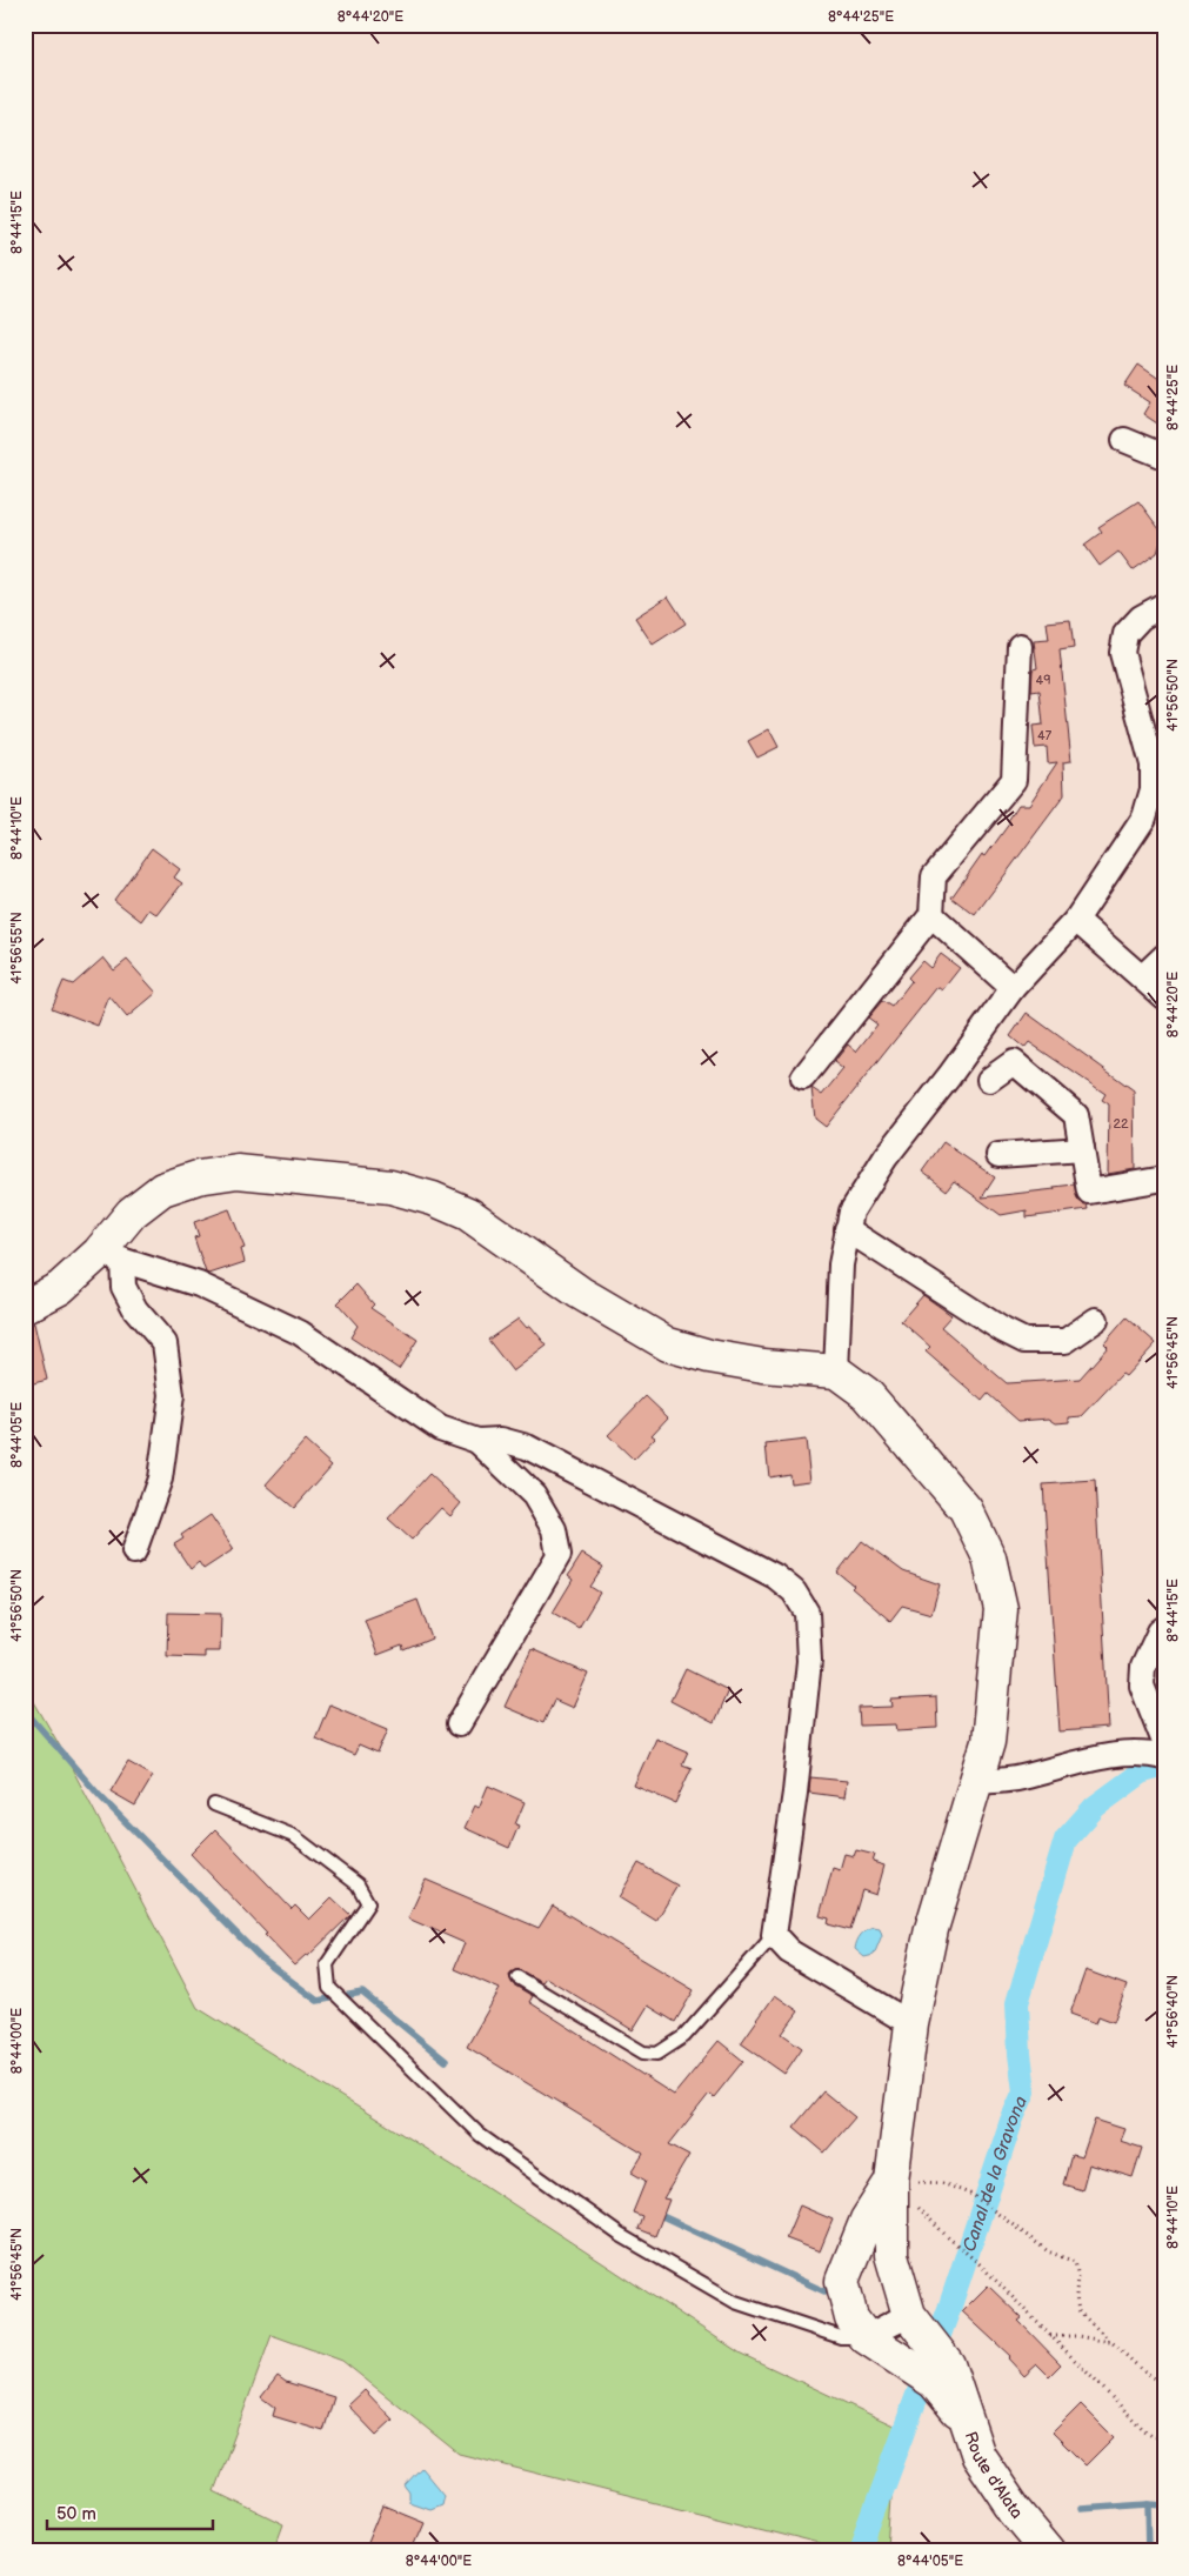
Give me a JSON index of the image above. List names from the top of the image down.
{
  "streets": {
    "street": ["Route d'Alata"]
  },
  "water": ["Canal de la Gravona"],
  "house_numbers": ["49", "47", "22"],
  "scale_bar": "50 m",
  "coordinates": [
    "8°44'20\"E",
    "8°44'25\"E",
    "8°44'15\"E",
    "41°56'50\"N",
    "8°44'10\"E",
    "41°56'55\"N",
    "41°56'45\"N",
    "8°44'05\"E",
    "41°56'40\"N",
    "8°44'00\"E"
  ]
}
